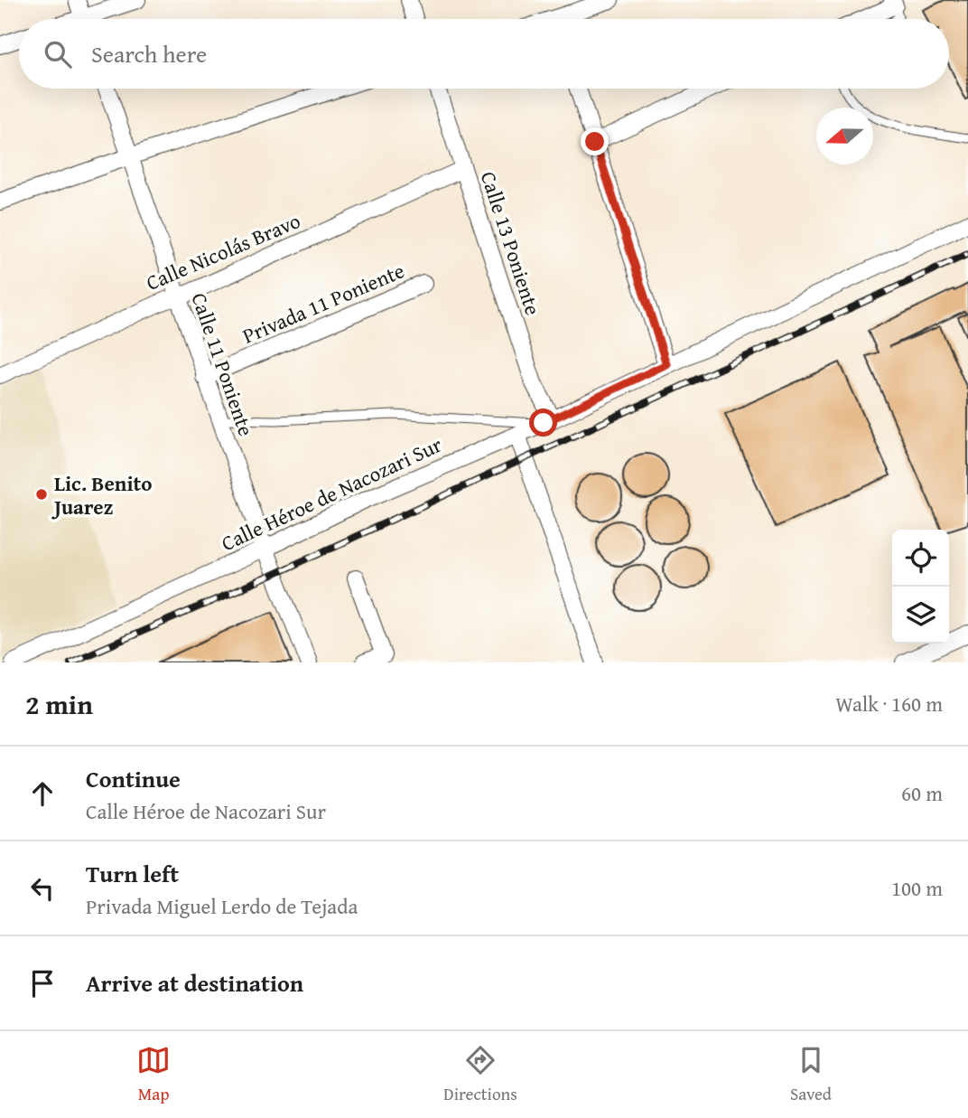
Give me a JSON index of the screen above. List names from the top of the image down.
{
  "streets": {
    "street": [
      "Calle 13 Poniente",
      "Calle Nicolás Bravo",
      "Privada 11 Poniente",
      "Calle 11 Poniente",
      "Calle Héroe de Nacozari Sur"
    ]
  },
  "crossings": [
    ["Calle 13 Poniente", "Calle Nicolás Bravo"],
    ["Calle 13 Poniente", "Calle Héroe de Nacozari Sur"],
    ["Calle Nicolás Bravo", "Calle 11 Poniente"],
    ["Privada 11 Poniente", "Calle 11 Poniente"],
    ["Calle 11 Poniente", "Calle Héroe de Nacozari Sur"]
  ],
  "places": ["Lic. Benito Juarez"],
  "north": "left",
  "page": {
    "search": "Search here",
    "heading": ["2 min", "Walk · 160 m"],
    "list": [
      ["Continue", "Calle Héroe de Nacozari Sur", "60 m"],
      ["Turn left", "Privada Miguel Lerdo de Tejada", "100 m"],
      "Arrive at destination"
    ],
    "nav": ["Map", "Directions", "Saved"]
  }
}
